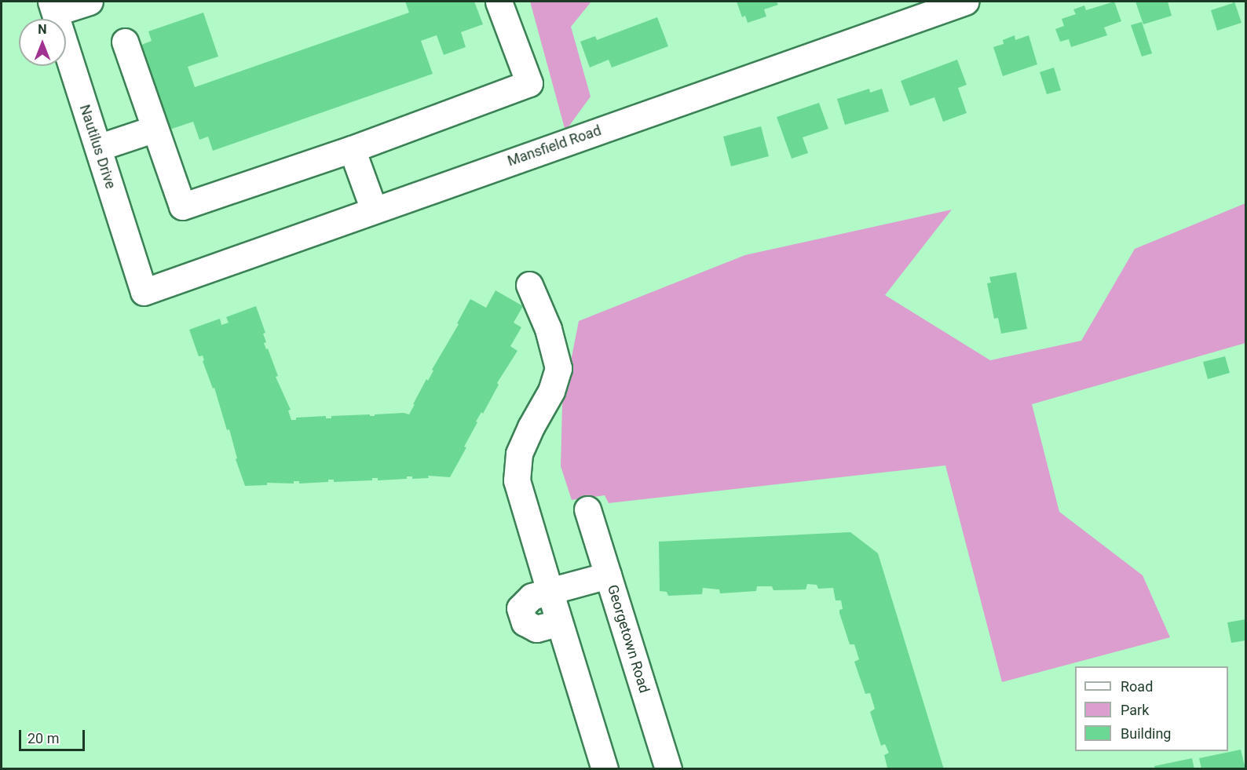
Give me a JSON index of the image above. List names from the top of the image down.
{
  "streets": {
    "street": ["Mansfield Road", "Nautilus Drive", "Georgetown Road"]
  },
  "crossings": [
    ["Mansfield Road", "Nautilus Drive"]
  ],
  "legend": ["Road", "Park", "Building"],
  "scale_bar": "20 m",
  "north": "top"
}
